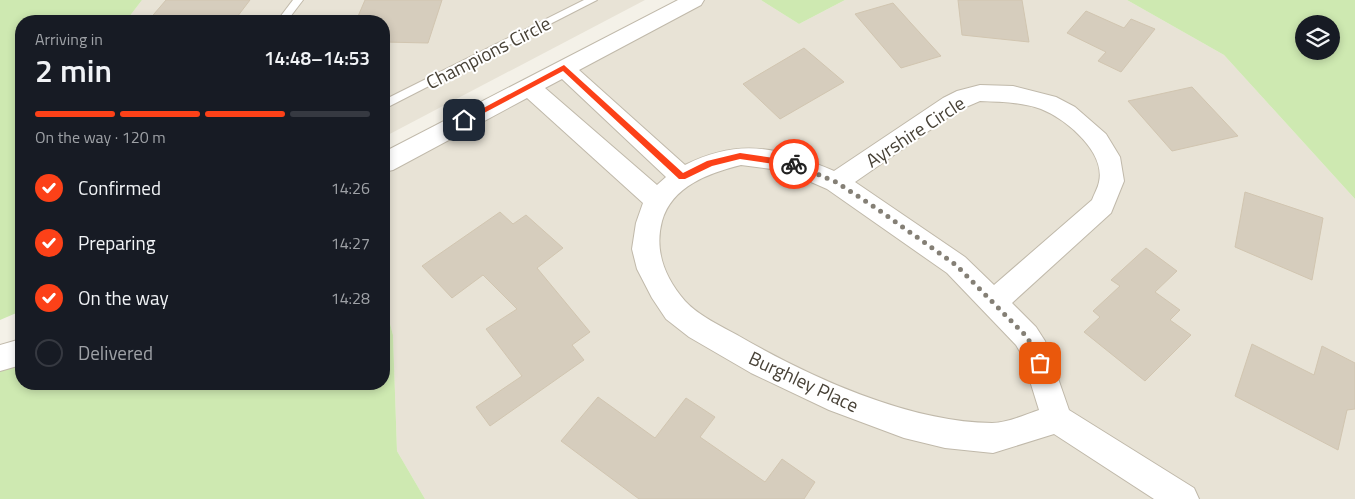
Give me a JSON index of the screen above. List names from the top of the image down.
{
  "streets": {
    "street": ["Ayrshire Circle", "Burghley Place"],
    "lane": ["Champions Circle"]
  },
  "crossings": [
    ["Ayrshire Circle", "Burghley Place"]
  ],
  "page": {
    "heading": ["2 min", "Arriving in", "14:48–14:53"],
    "bar": "On the way · 120 m",
    "list": [
      ["Confirmed", "14:26"],
      ["Preparing", "14:27"],
      ["On the way", "14:28"],
      "Delivered"
    ]
  }
}
